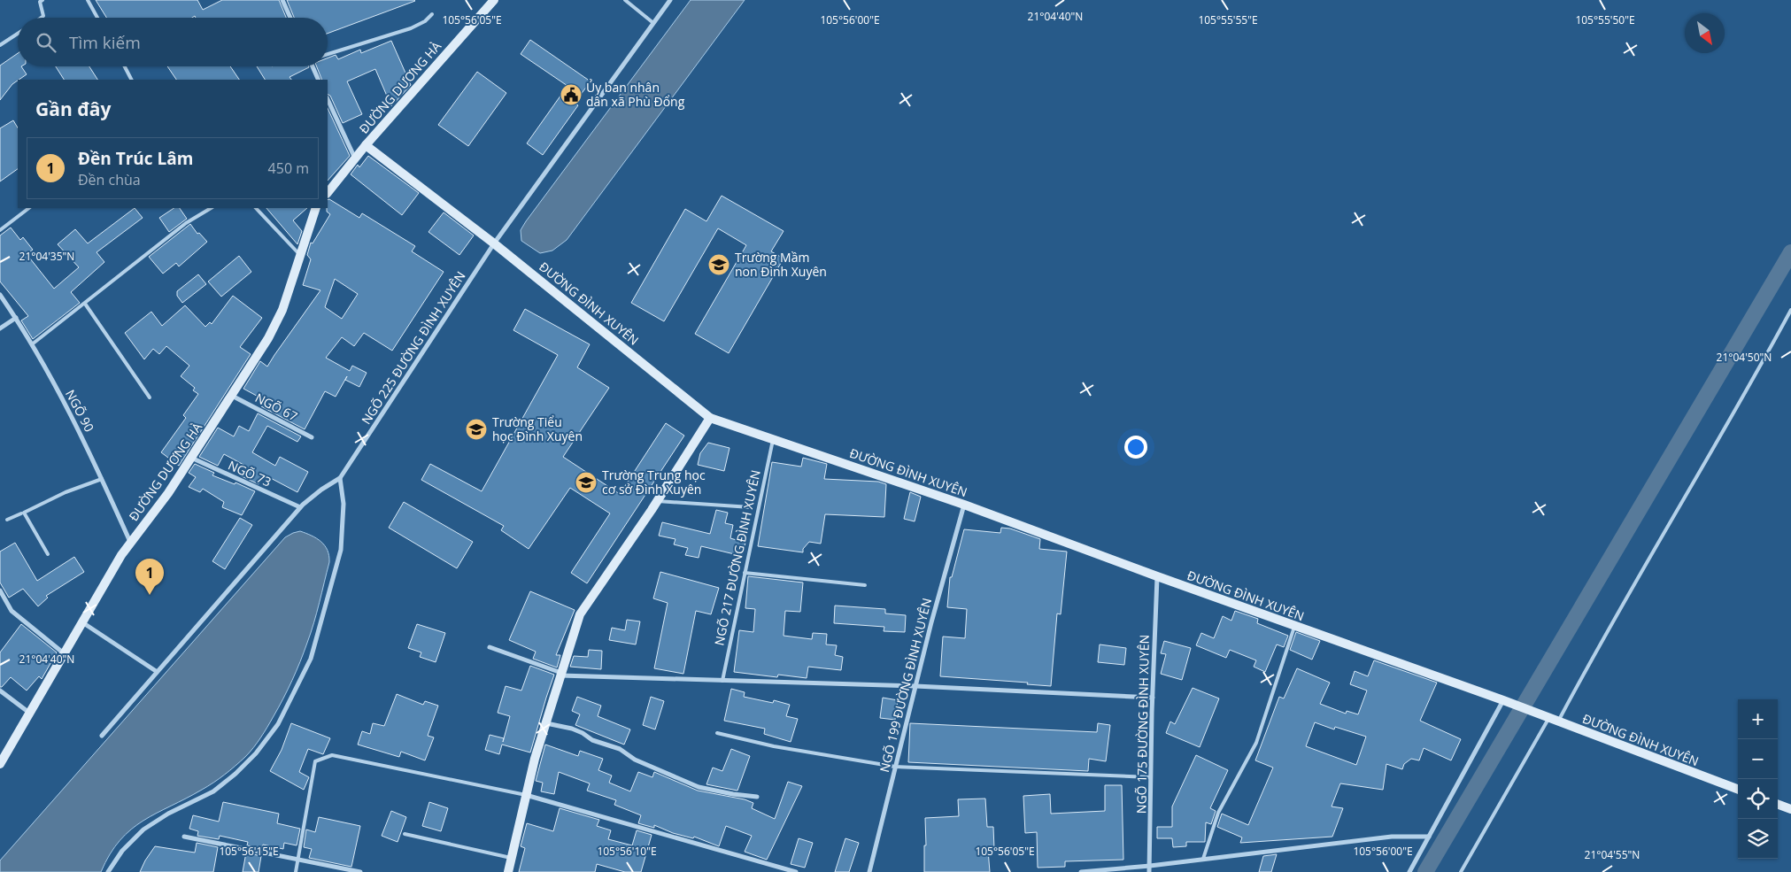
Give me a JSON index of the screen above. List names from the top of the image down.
{
  "streets": {
    "street": [
      "ĐƯỜNG DƯƠNG HÀ",
      "ĐƯỜNG ĐÌNH XUYÊN",
      "NGÕ 225 ĐƯỜNG ĐÌNH XUYÊN",
      "NGÕ 67",
      "NGÕ 90",
      "NGÕ 73",
      "NGÕ 199 ĐƯỜNG ĐÌNH XUYÊN",
      "NGÕ 175 ĐƯỜNG ĐÌNH XUYÊN"
    ],
    "lane": ["NGÕ 217 ĐƯỜNG ĐÌNH XUYÊN"]
  },
  "crossings": [
    ["ĐƯỜNG DƯƠNG HÀ", "ĐƯỜNG ĐÌNH XUYÊN"],
    ["ĐƯỜNG DƯƠNG HÀ", "NGÕ 67"],
    ["ĐƯỜNG DƯƠNG HÀ", "NGÕ 90"],
    ["ĐƯỜNG DƯƠNG HÀ", "NGÕ 73"],
    ["ĐƯỜNG ĐÌNH XUYÊN", "NGÕ 225 ĐƯỜNG ĐÌNH XUYÊN"],
    ["ĐƯỜNG ĐÌNH XUYÊN", "NGÕ 217 ĐƯỜNG ĐÌNH XUYÊN"],
    ["ĐƯỜNG ĐÌNH XUYÊN", "NGÕ 199 ĐƯỜNG ĐÌNH XUYÊN"],
    ["ĐƯỜNG ĐÌNH XUYÊN", "NGÕ 175 ĐƯỜNG ĐÌNH XUYÊN"]
  ],
  "places": {
    "public building": ["Ủy ban nhân dân xã Phù Đổng"],
    "school or university": ["Trường Mầm non Đình Xuyên", "Trường Tiểu học Đình Xuyên", "Trường Trung học cơ sở Đình Xuyên"]
  },
  "north": "bottom right",
  "page": {
    "search": "Tìm kiếm",
    "heading": "Gần đây",
    "list": [
      {
        "mark": "1",
        "name": "Đền Trúc Lâm",
        "note": "Đền chùa",
        "value": "450 m"
      }
    ],
    "pins": "1",
    "map_buttons": ["+", "−"]
  },
  "coordinates": [
    "21°04'40\"N",
    "105°56'05\"E",
    "105°56'00\"E",
    "105°55'55\"E",
    "105°55'50\"E",
    "21°04'35\"N",
    "21°04'50\"N",
    "105°56'15\"E",
    "105°56'10\"E",
    "21°04'55\"N"
  ]
}
